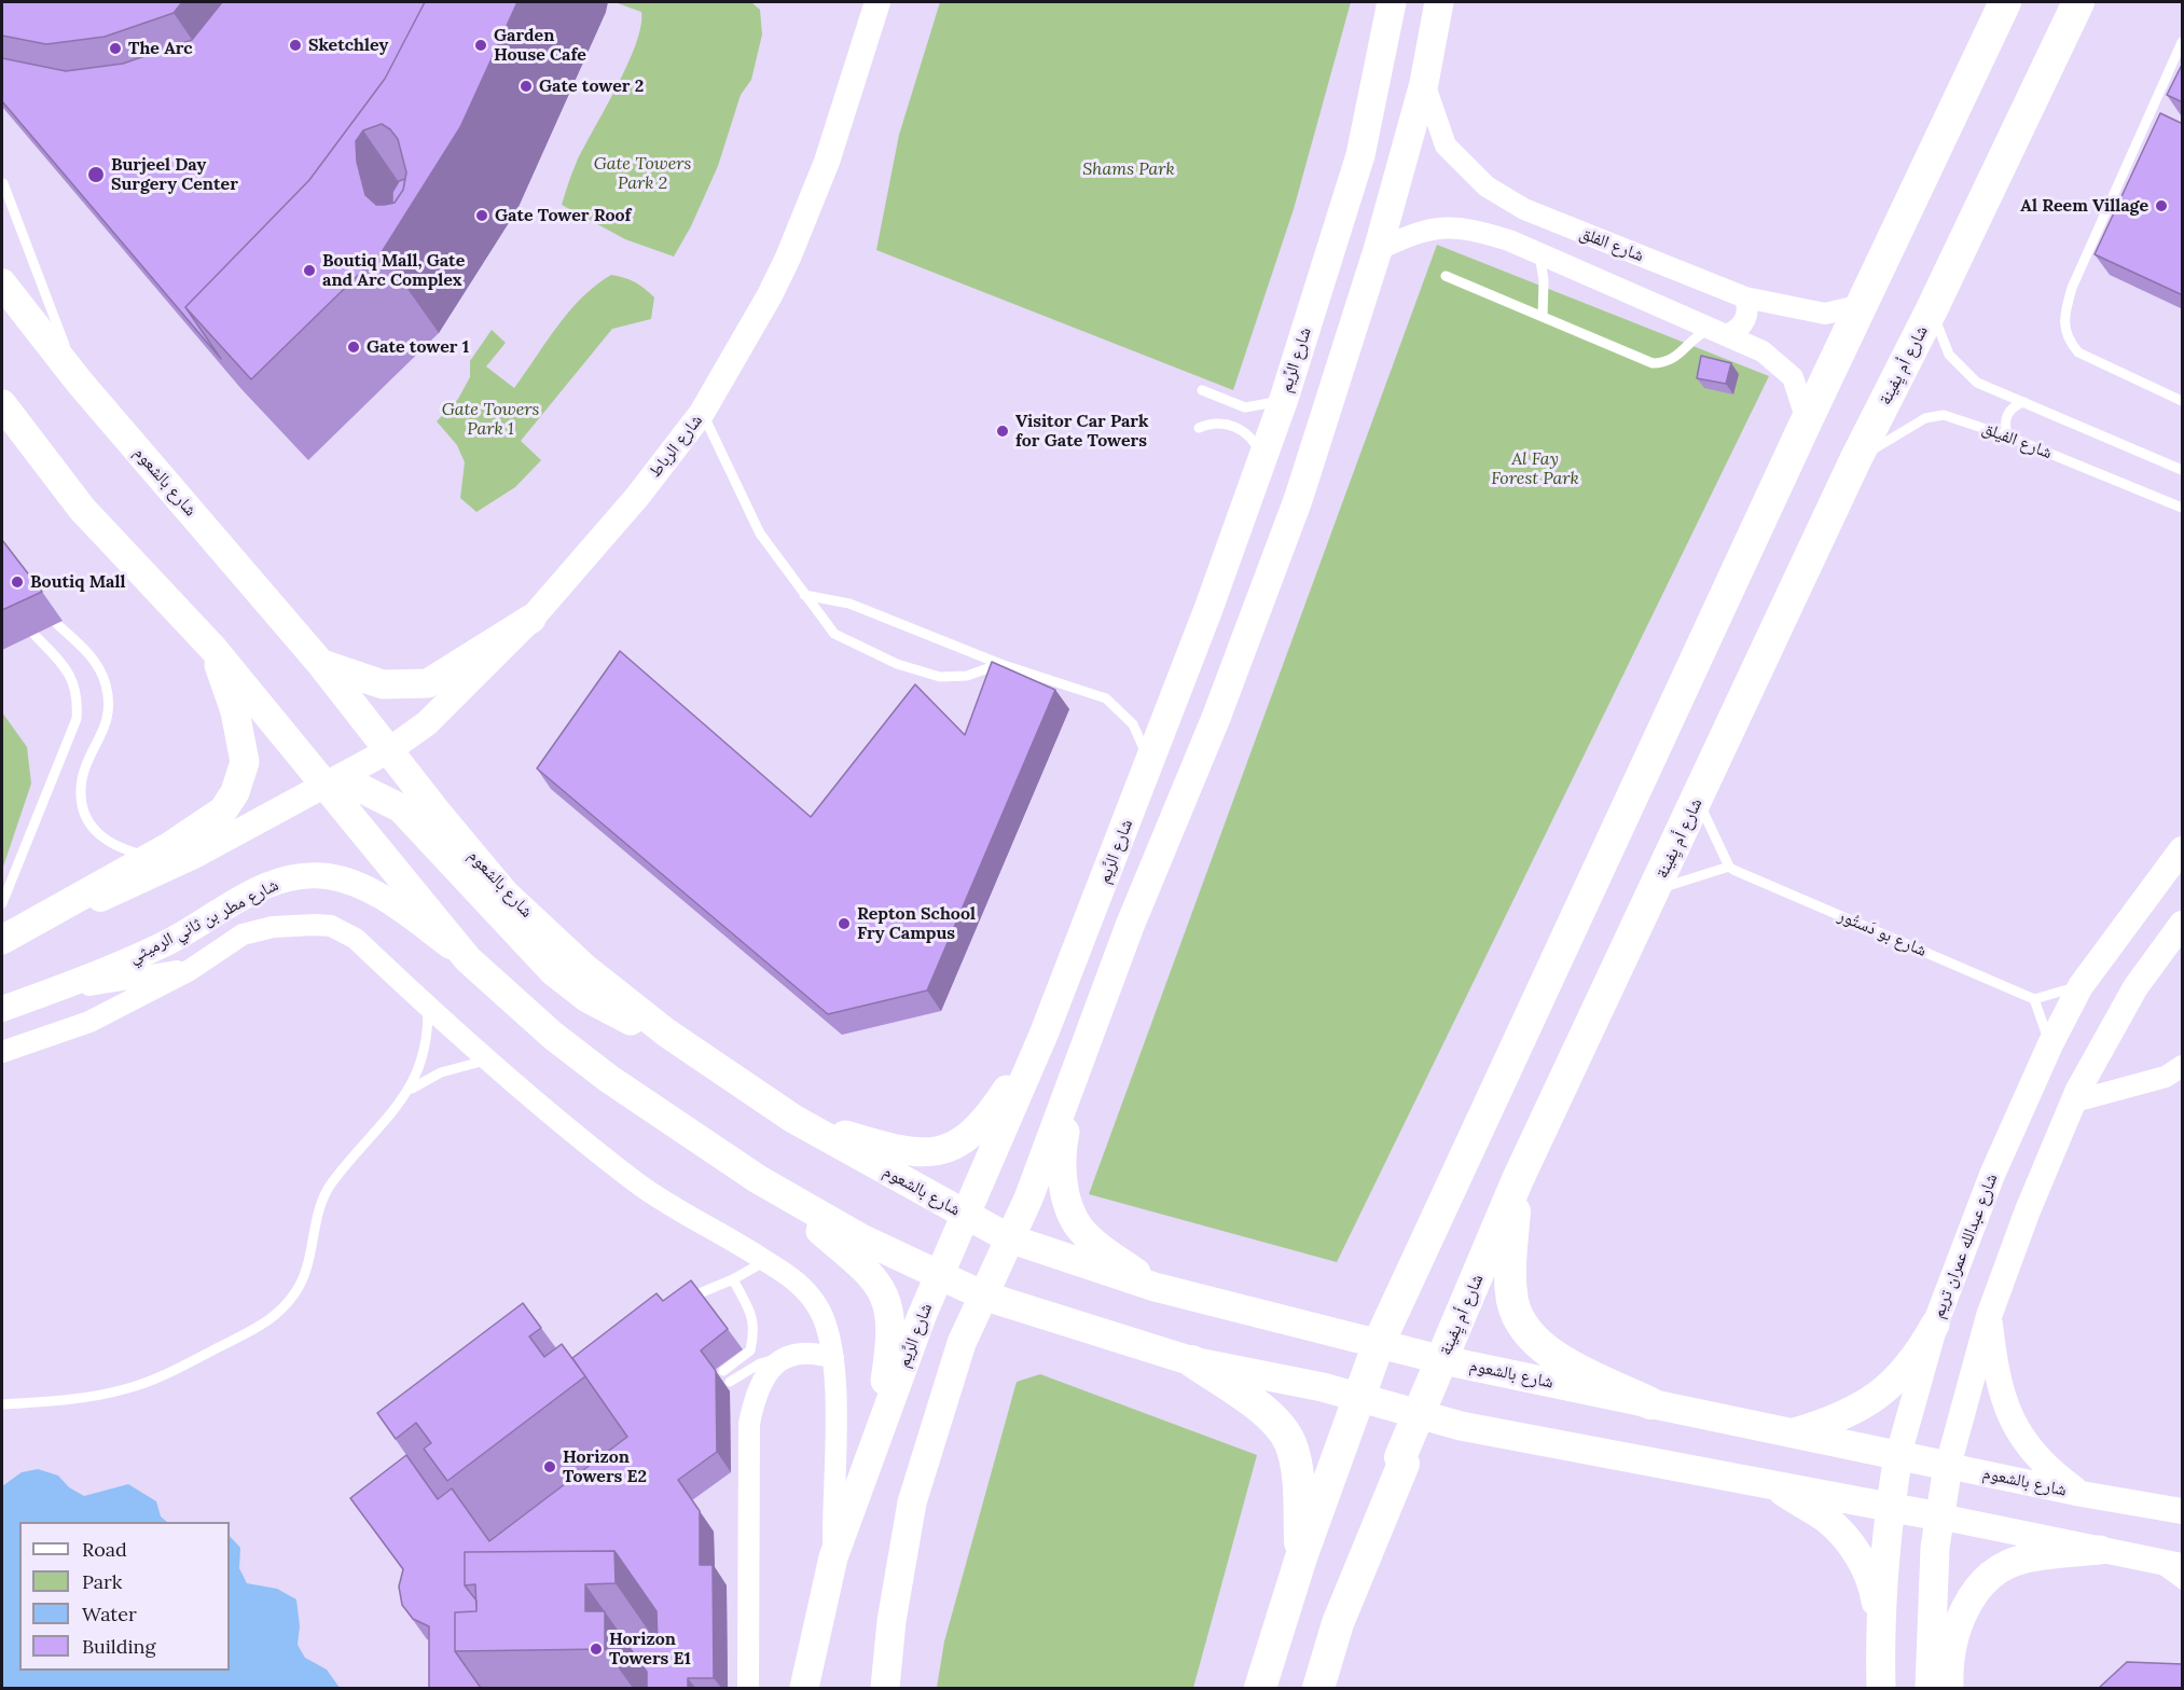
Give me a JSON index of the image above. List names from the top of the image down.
{
  "streets": {
    "main road": [
      "شارع الرِّيم",
      "شارع أم يِفينة",
      "شارع بالشعوم",
      "شارع عبدالله عمران تريم"
    ],
    "street": ["شارع الفلق", "شارع الرباط", "شارع مطر بن ثاني الرميثي"],
    "lane": ["شارع الفيلق", "شارع بو دَستُور"]
  },
  "crossings": [
    ["شارع الرِّيم", "شارع بالشعوم"],
    ["شارع أم يِفينة", "شارع الفيلق"],
    ["شارع أم يِفينة", "شارع بالشعوم"],
    ["شارع الرباط", "شارع بالشعوم"],
    ["شارع بالشعوم", "شارع عبدالله عمران تريم"]
  ],
  "parks": [
    "Gate Towers Park 2",
    "Shams Park",
    "Gate Towers Park 1",
    "Al Fay Forest Park"
  ],
  "places": [
    "Sketchley",
    "Garden House Cafe",
    "The Arc",
    "Gate tower 2",
    "Burjeel Day Surgery Center",
    "Al Reem Village",
    "Gate Tower Roof",
    "Boutiq Mall, Gate and Arc Complex",
    "Gate tower 1",
    "Visitor Car Park for Gate Towers",
    "Boutiq Mall",
    "Repton School Fry Campus",
    "Horizon Towers E2",
    "Horizon Towers E1"
  ],
  "legend": [
    "Road",
    "Park",
    "Water",
    "Building"
  ]
}
